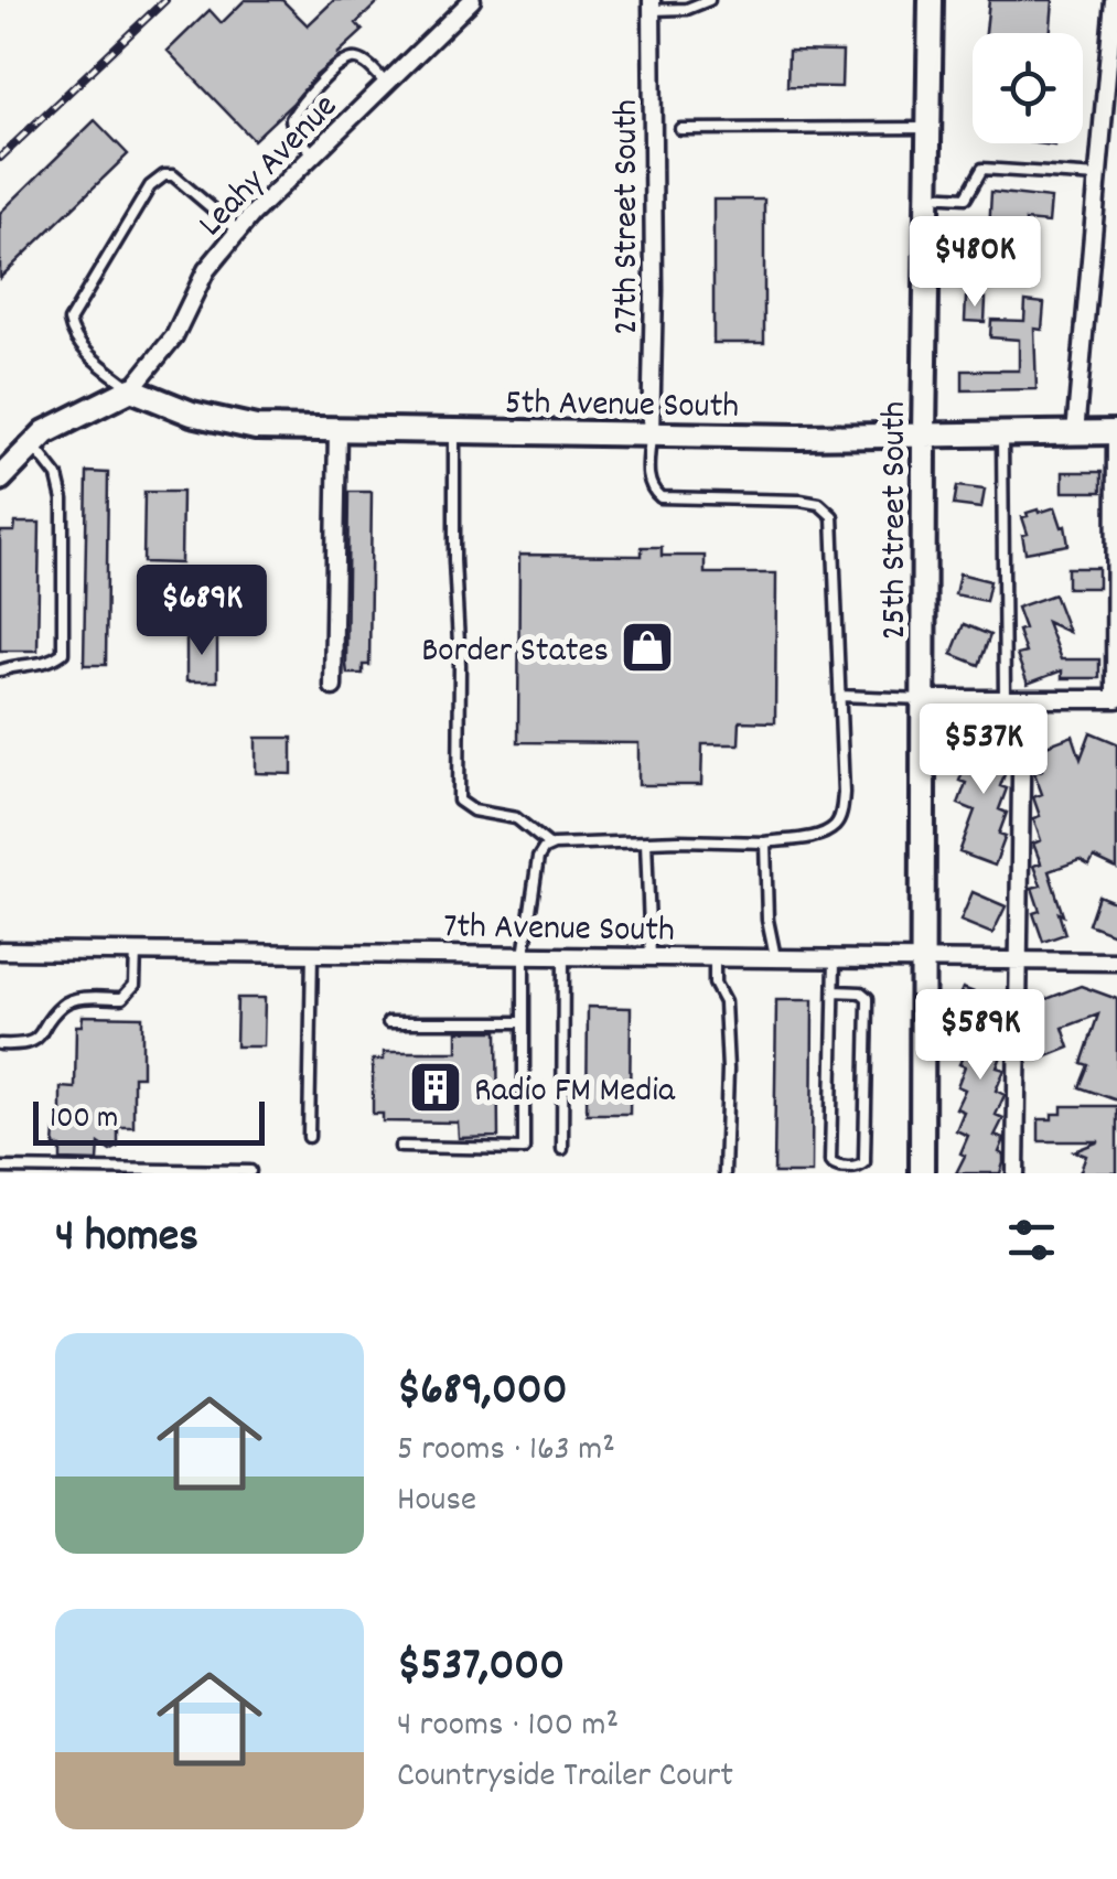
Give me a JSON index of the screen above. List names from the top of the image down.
{
  "streets": {
    "main road": ["5th Avenue South", "25th Street South"],
    "street": ["Leahy Avenue", "27th Street South", "7th Avenue South"]
  },
  "crossings": [
    ["Leahy Avenue", "5th Avenue South"],
    ["27th Street South", "5th Avenue South"],
    ["5th Avenue South", "25th Street South"],
    ["25th Street South", "7th Avenue South"]
  ],
  "places": {
    "shop": ["Border States"],
    "building": ["Radio FM Media"]
  },
  "scale_bar": "100 m",
  "page": {
    "price": [
      "$480K",
      "$689K",
      "$537K",
      "$589K"
    ],
    "scale": "100 m",
    "heading": "4 homes",
    "list": [
      {
        "name": "$689,000",
        "note": "5 rooms · 163 m² · House"
      },
      {
        "name": "$537,000",
        "note": "4 rooms · 100 m² · Countryside Trailer Court"
      }
    ]
  }
}
